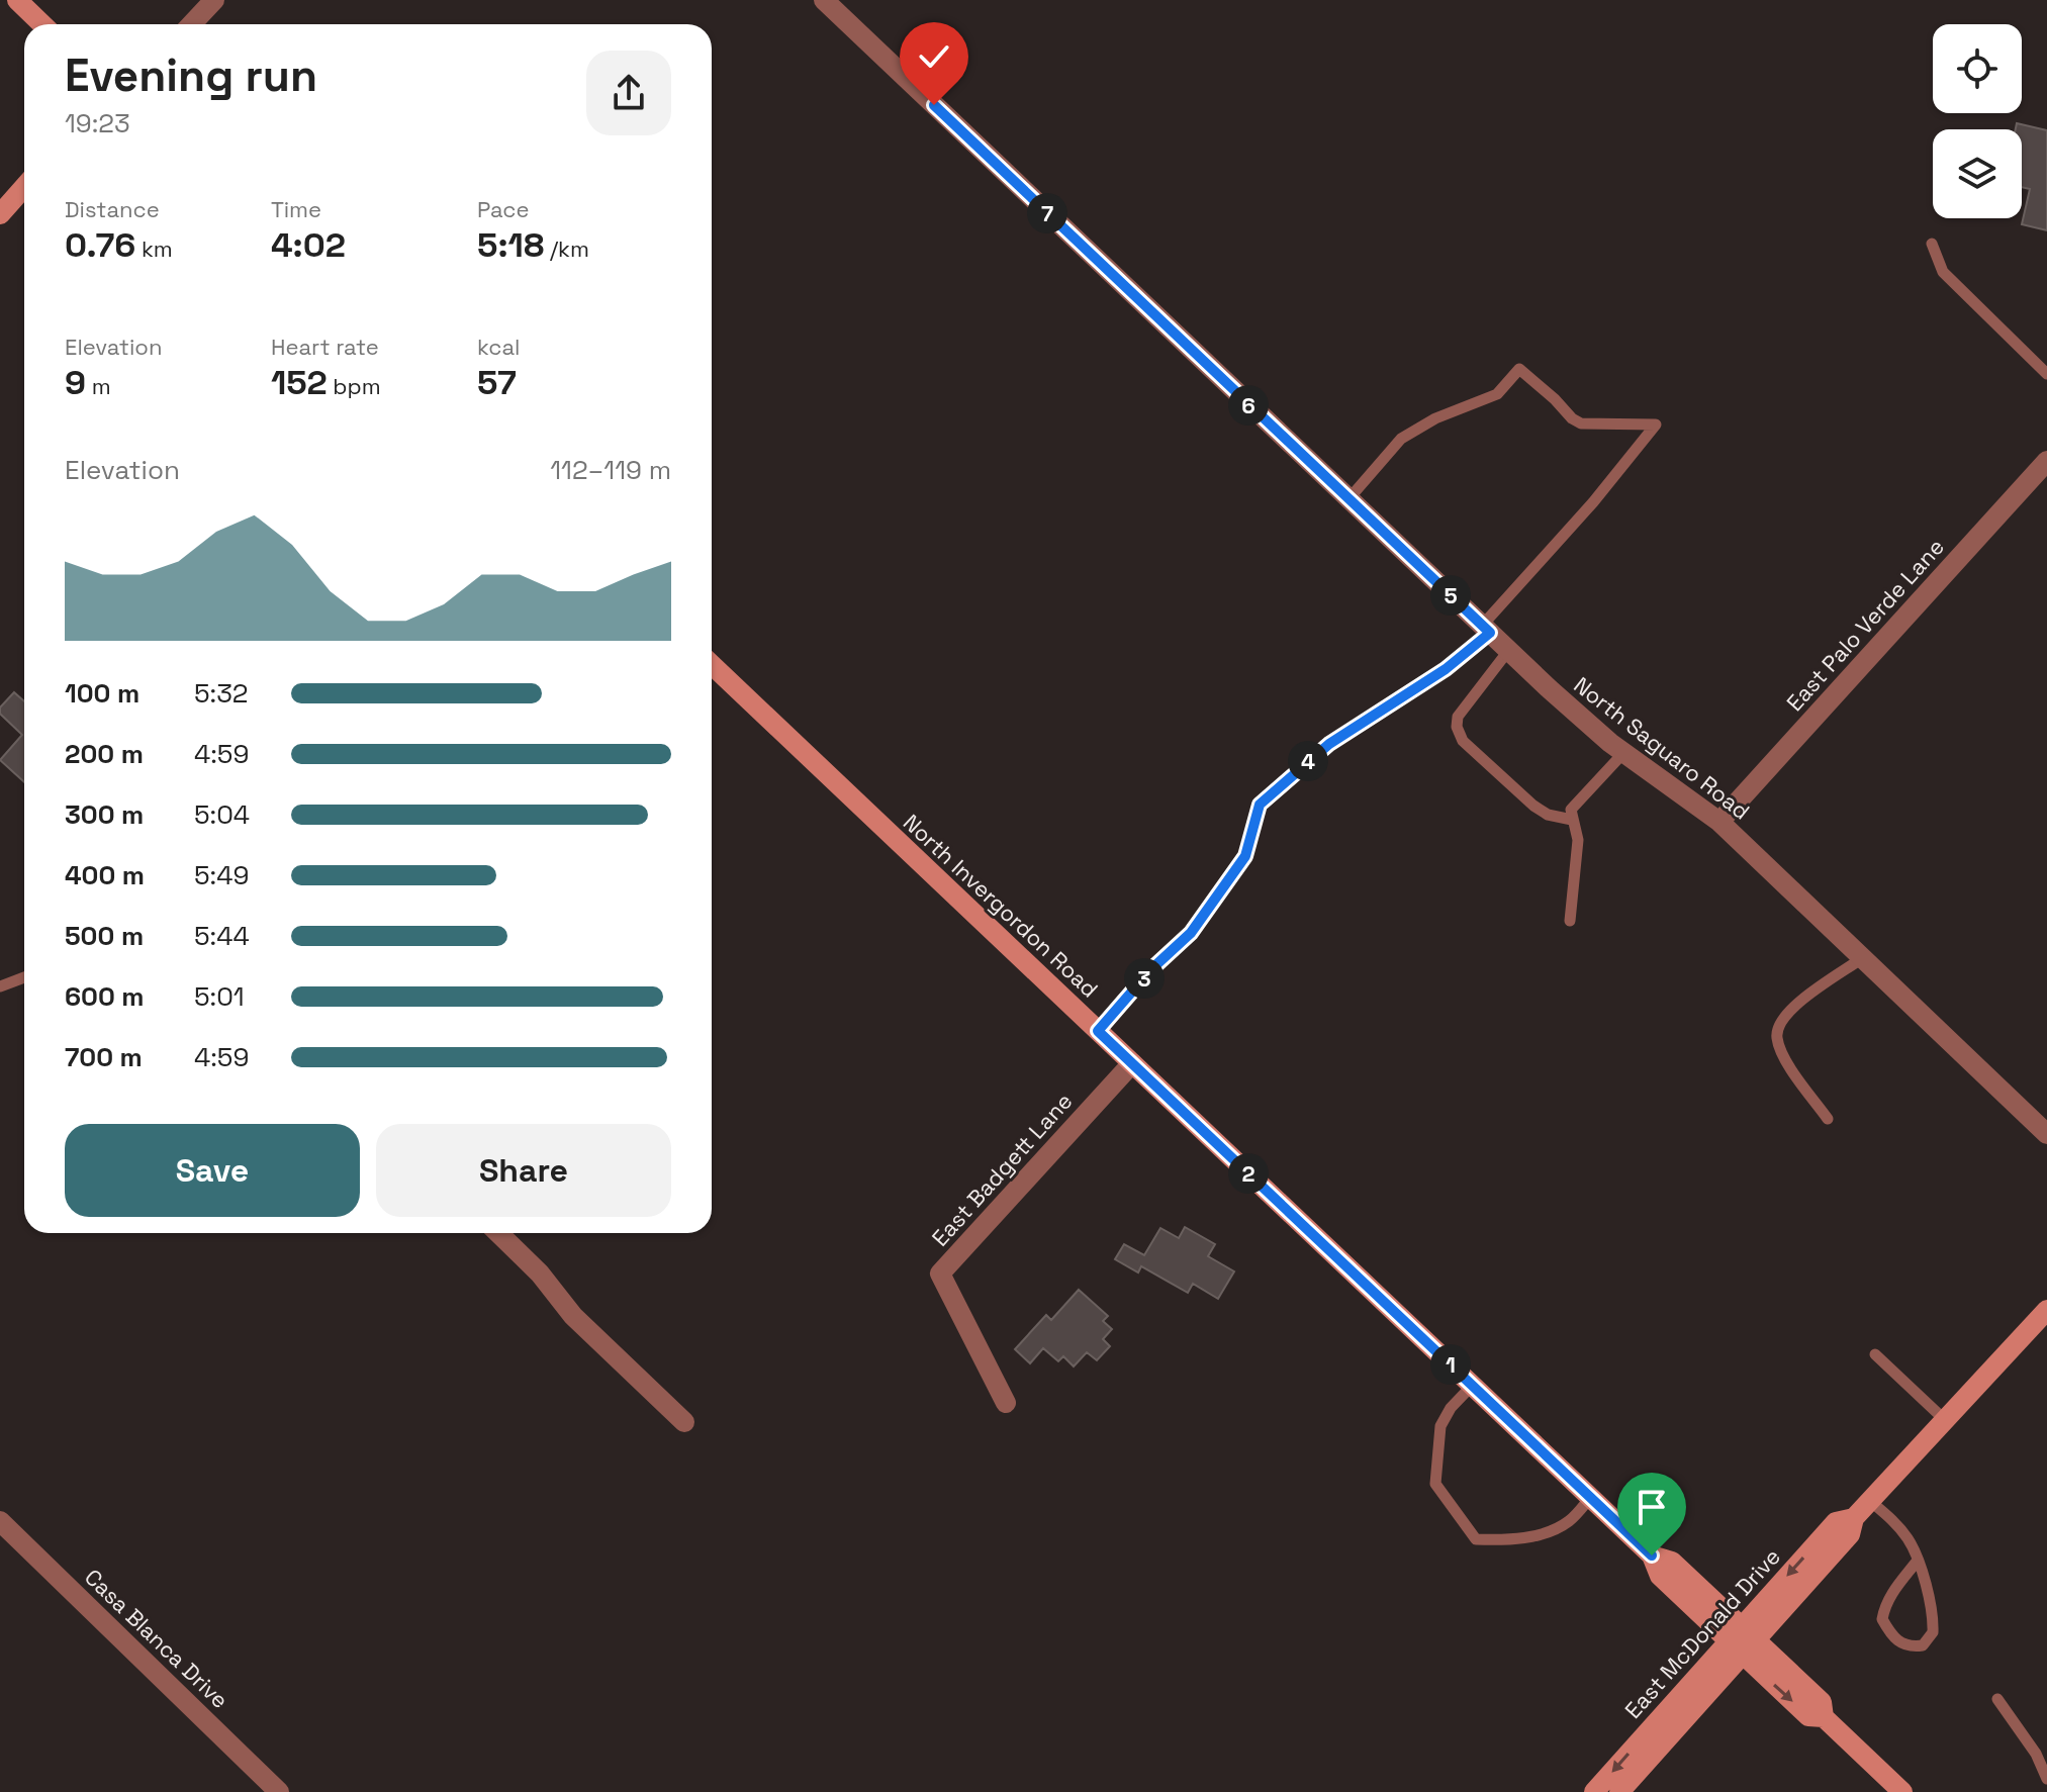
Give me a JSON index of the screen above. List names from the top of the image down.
{
  "streets": {
    "street": [
      "East Palo Verde Lane",
      "North Saguaro Road",
      "North Invergordon Road",
      "East Badgett Lane",
      "East McDonald Drive",
      "Casa Blanca Drive"
    ]
  },
  "crossings": [
    ["East Palo Verde Lane", "North Saguaro Road"],
    ["North Invergordon Road", "East Badgett Lane"],
    ["North Invergordon Road", "East McDonald Drive"]
  ],
  "page": {
    "heading": ["Evening run", "19:23"],
    "stats": [
      ["Distance", "0.76 km"],
      ["Time", "4:02"],
      ["Pace", "5:18 /km"],
      ["Elevation", "9 m"],
      ["Heart rate", "152 bpm"],
      ["kcal", "57"]
    ],
    "pins": [
      "7",
      "6",
      "5",
      "4",
      "3",
      "2",
      "1"
    ],
    "chart": ["Elevation", "112–119 m"],
    "list": [
      {
        "name": "100 m",
        "note": "5:32"
      },
      {
        "name": "200 m",
        "note": "4:59"
      },
      {
        "name": "300 m",
        "note": "5:04"
      },
      {
        "name": "400 m",
        "note": "5:49"
      },
      {
        "name": "500 m",
        "note": "5:44"
      },
      {
        "name": "600 m",
        "note": "5:01"
      },
      {
        "name": "700 m",
        "note": "4:59"
      }
    ],
    "buttons": ["Save", "Share"]
  }
}
